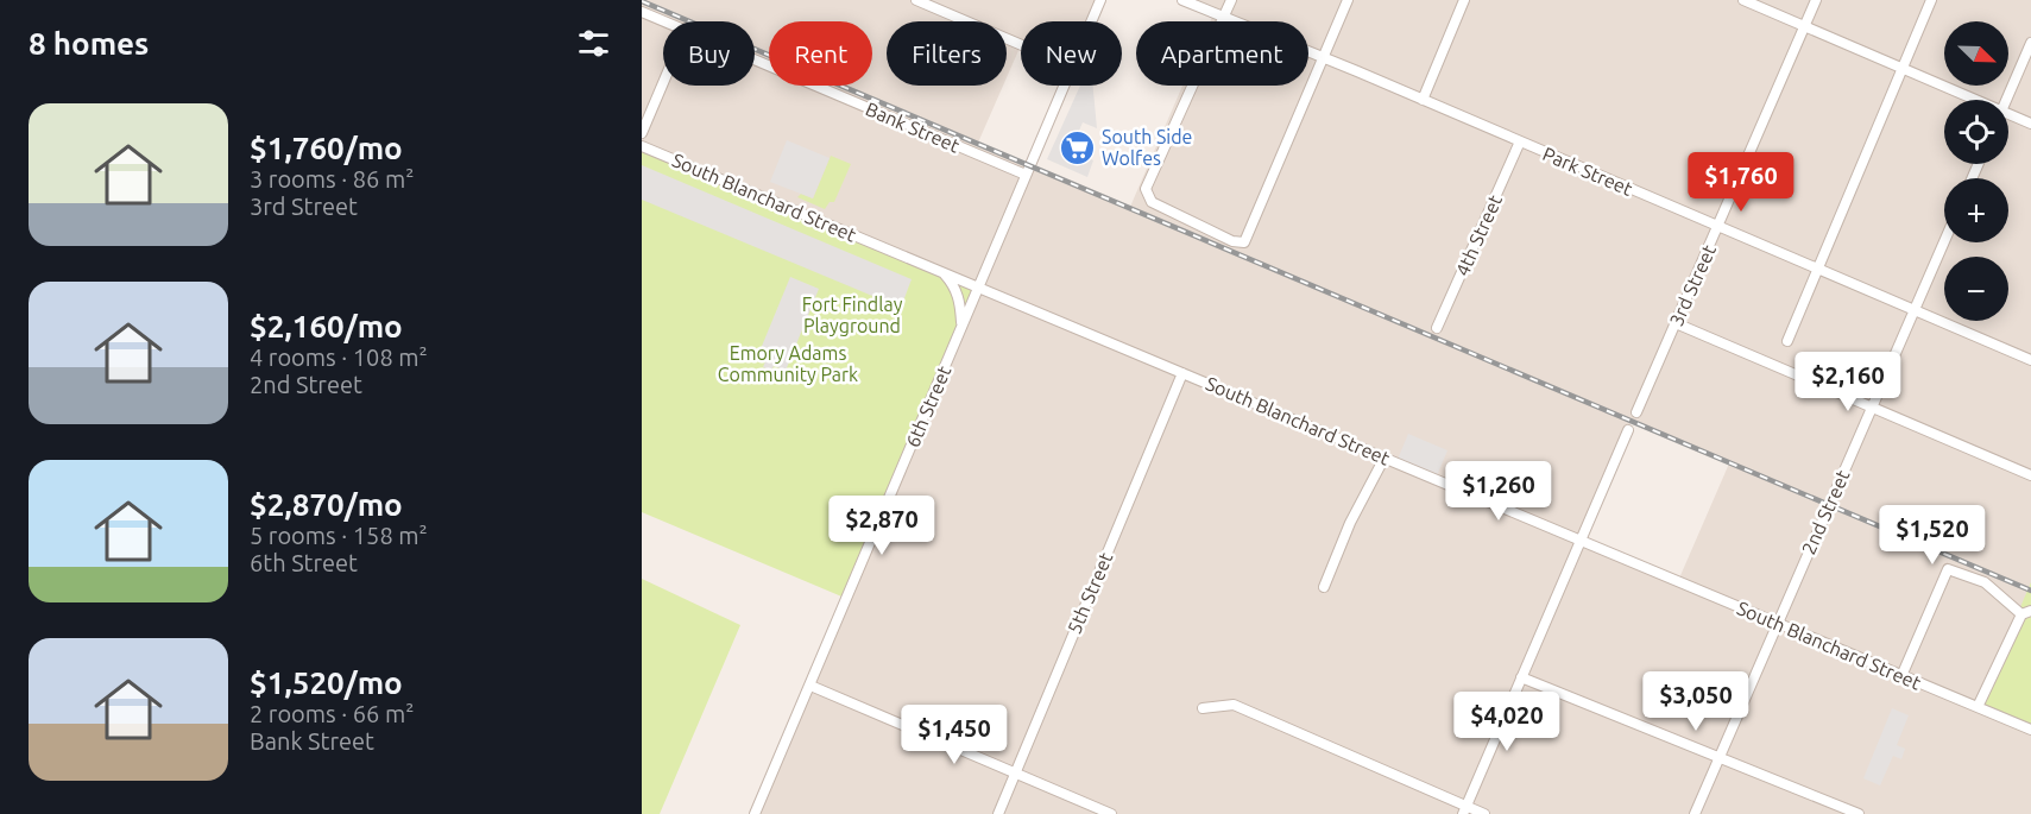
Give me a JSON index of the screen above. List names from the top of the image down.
{
  "streets": {
    "street": [
      "Bank Street",
      "Park Street",
      "South Blanchard Street",
      "4th Street",
      "3rd Street",
      "6th Street",
      "2nd Street",
      "5th Street"
    ]
  },
  "crossings": [
    ["Bank Street", "6th Street"],
    ["Park Street", "4th Street"],
    ["Park Street", "3rd Street"],
    ["Park Street", "2nd Street"],
    ["South Blanchard Street", "6th Street"],
    ["South Blanchard Street", "2nd Street"],
    ["South Blanchard Street", "5th Street"]
  ],
  "parks": ["Fort Findlay Playground", "Emory Adams Community Park"],
  "places": {
    "supermarket": ["South Side Wolfes"]
  },
  "north": "bottom right",
  "page": {
    "heading": "8 homes",
    "map_buttons": ["+", "−"],
    "chip": [
      "Buy",
      "Rent",
      "Filters",
      "New",
      "Apartment"
    ],
    "list": [
      {
        "name": "$1,760/mo",
        "note": "3 rooms · 86 m² · 3rd Street"
      },
      {
        "name": "$2,160/mo",
        "note": "4 rooms · 108 m² · 2nd Street"
      },
      {
        "name": "$2,870/mo",
        "note": "5 rooms · 158 m² · 6th Street"
      },
      {
        "name": "$1,520/mo",
        "note": "2 rooms · 66 m² · Bank Street"
      }
    ],
    "price": [
      "$1,760",
      "$2,160",
      "$1,260",
      "$2,870",
      "$1,520",
      "$3,050",
      "$4,020",
      "$1,450"
    ]
  }
}
